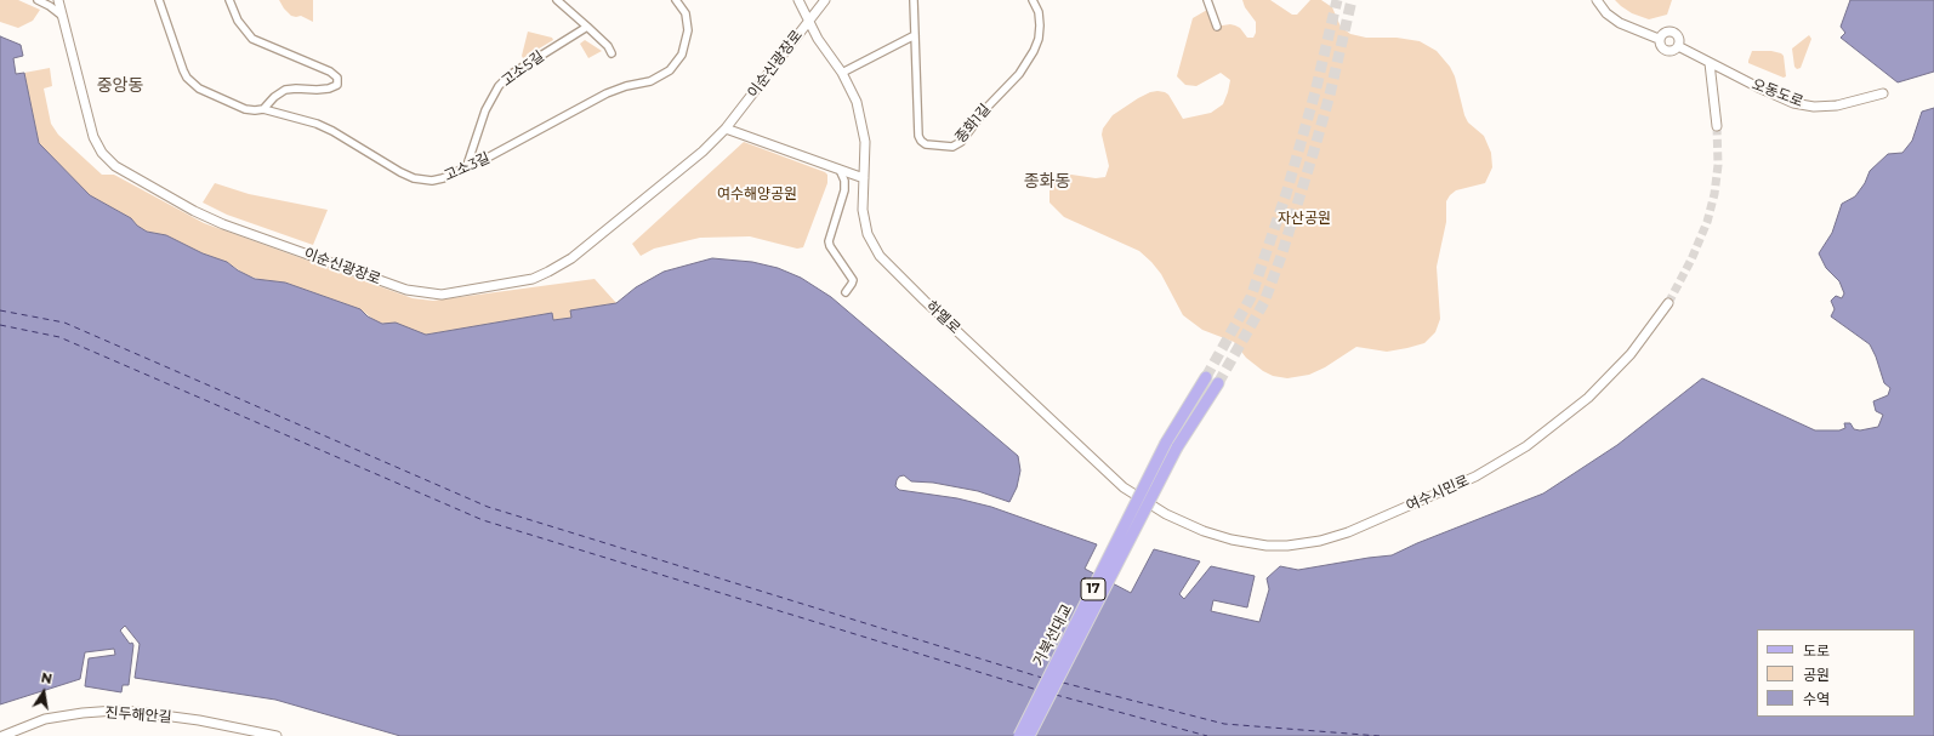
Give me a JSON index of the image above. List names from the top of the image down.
{
  "streets": {
    "main road": ["17", "거북선대교"],
    "street": [
      "이순신광장로",
      "고소5길",
      "오동도로",
      "종화1길",
      "고소3길",
      "하멜로",
      "여수시민로",
      "진두해안길"
    ]
  },
  "crossings": [
    ["이순신광장로", "하멜로"],
    ["고소5길", "고소3길"],
    ["하멜로", "여수시민로"],
    ["17", "거북선대교"]
  ],
  "districts": ["중앙동", "종화동"],
  "parks": ["여수해양공원", "자산공원"],
  "legend": ["도로", "공원", "수역"],
  "north": "top"
}
